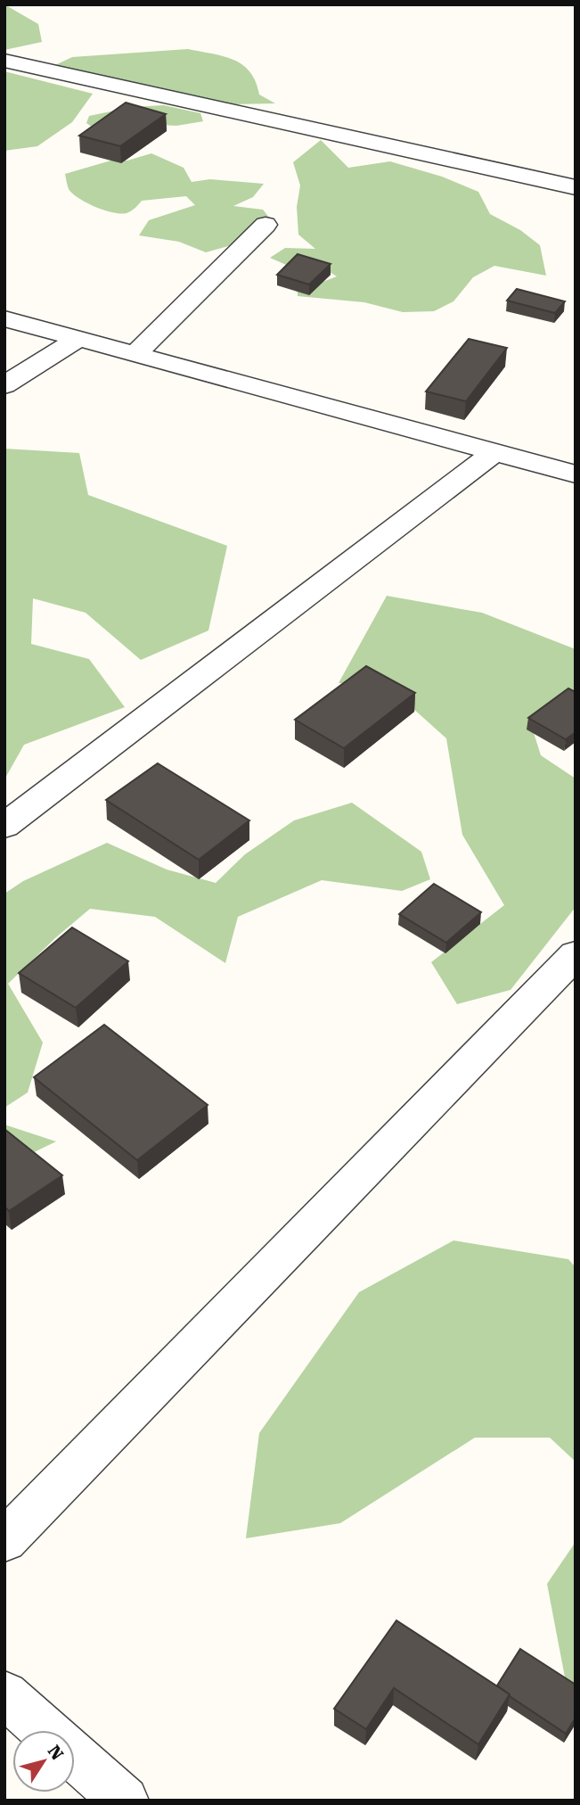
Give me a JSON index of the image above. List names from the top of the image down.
{
  "north": "top right"
}
